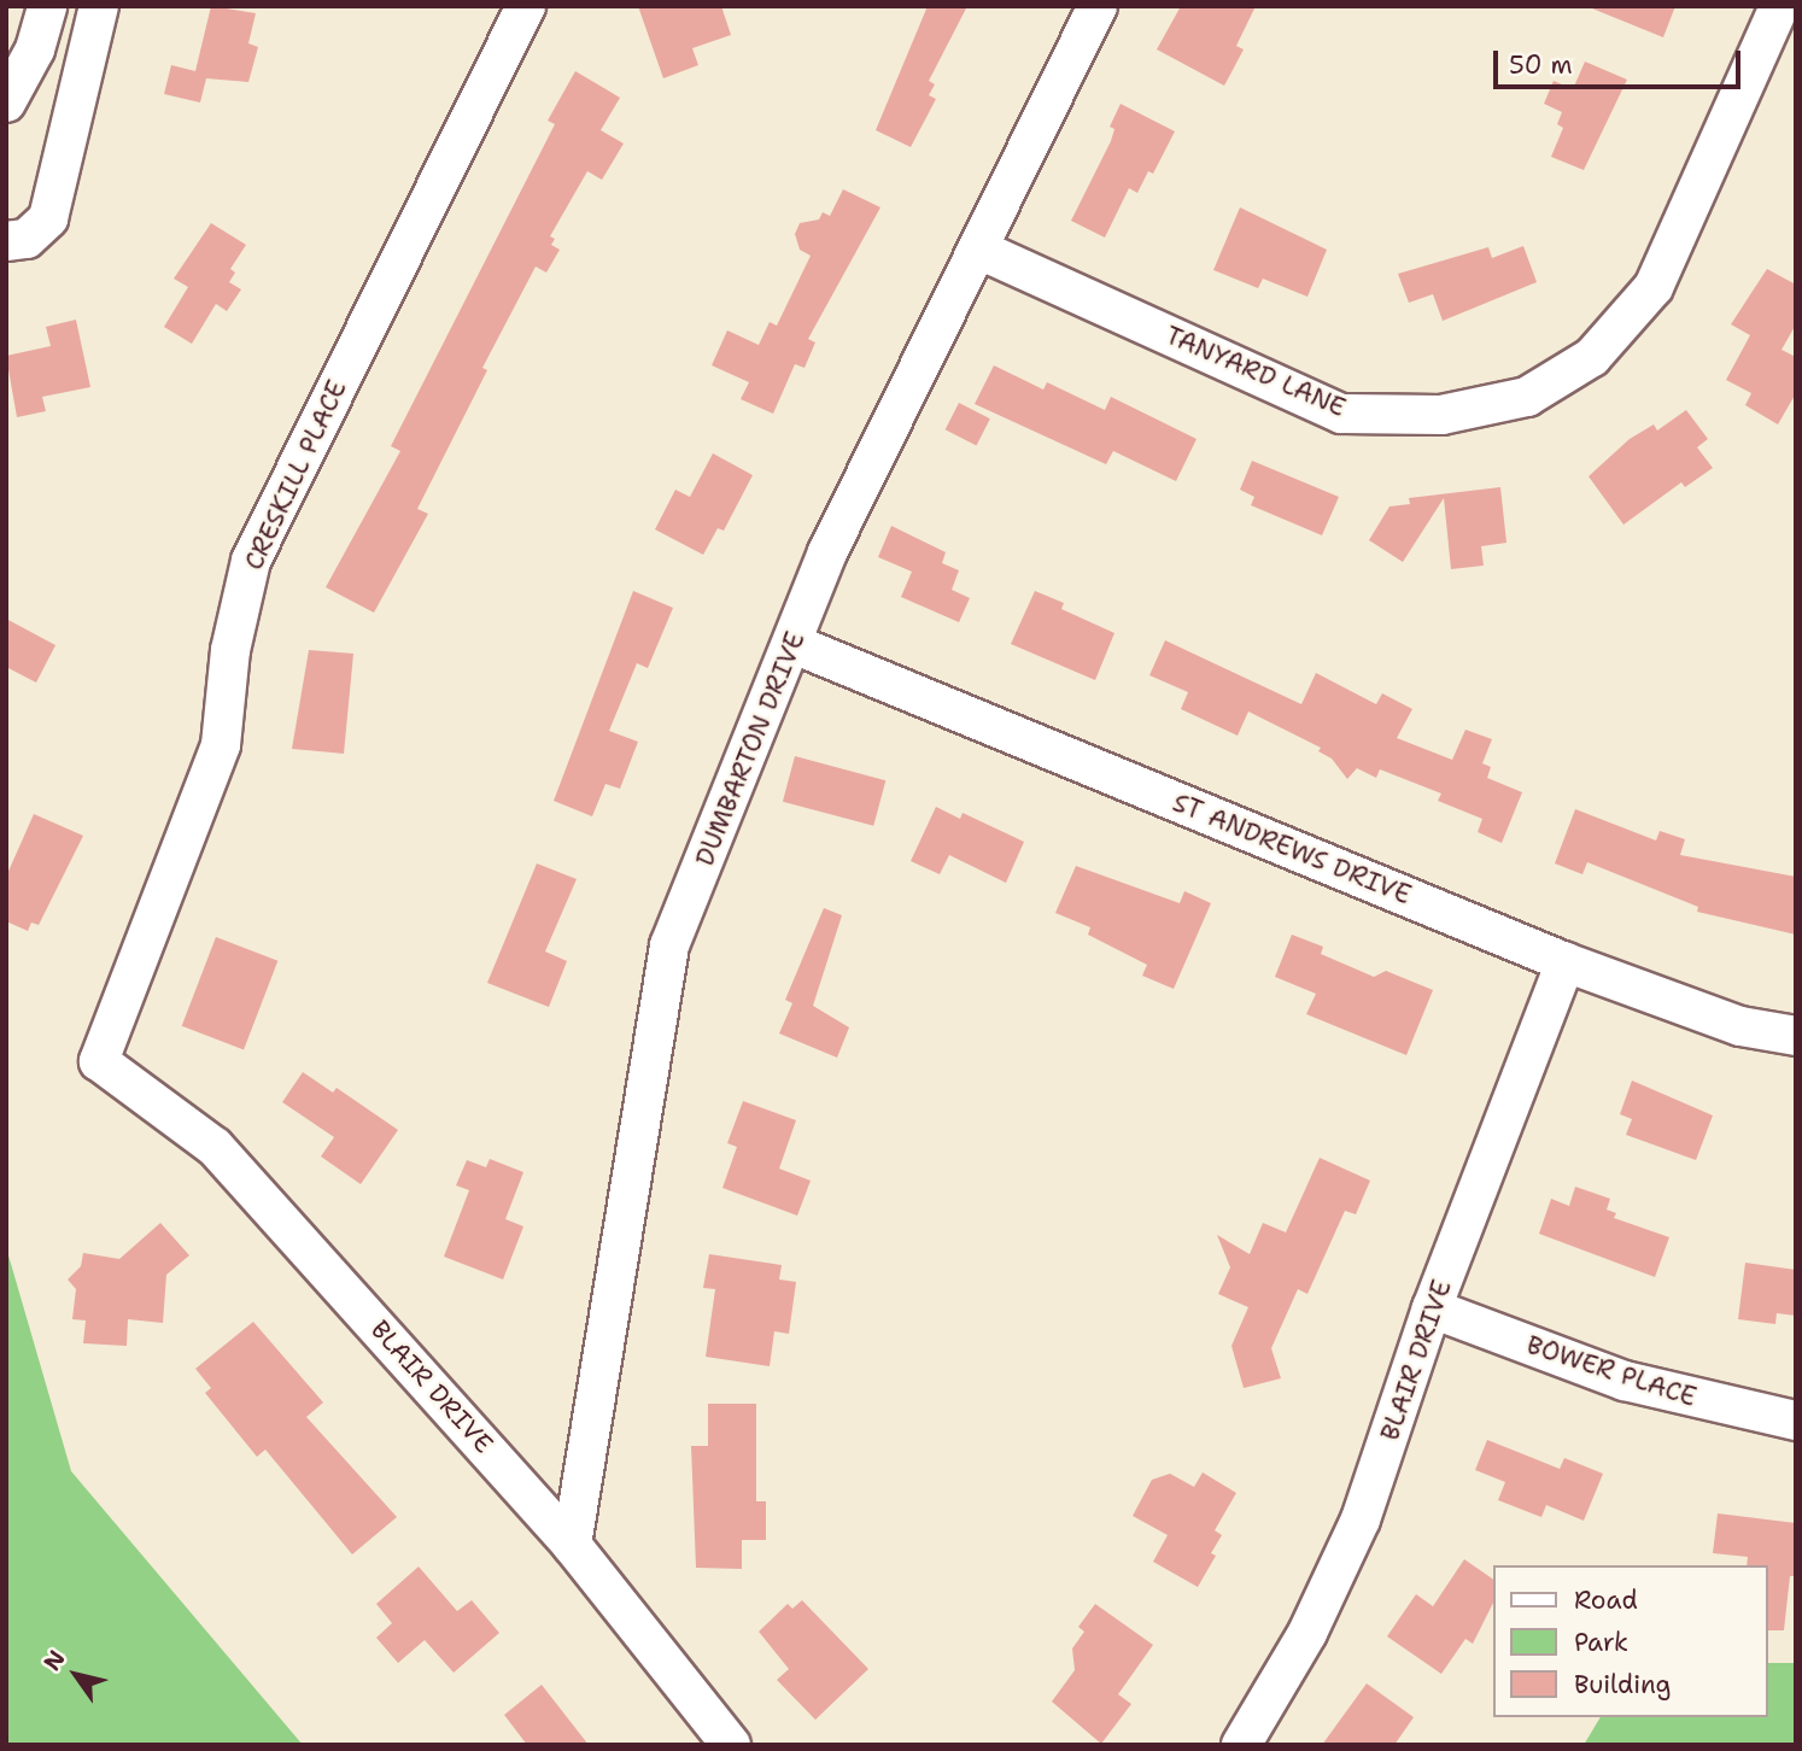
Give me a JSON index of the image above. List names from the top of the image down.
{
  "streets": {
    "street": [
      "TANYARD LANE",
      "CRESKILL PLACE",
      "DUMBARTON DRIVE",
      "ST ANDREWS DRIVE",
      "BLAIR DRIVE",
      "BOWER PLACE"
    ]
  },
  "crossings": [
    ["TANYARD LANE", "DUMBARTON DRIVE"],
    ["CRESKILL PLACE", "BLAIR DRIVE"],
    ["DUMBARTON DRIVE", "ST ANDREWS DRIVE"],
    ["DUMBARTON DRIVE", "BLAIR DRIVE"],
    ["ST ANDREWS DRIVE", "BLAIR DRIVE"],
    ["BLAIR DRIVE", "BOWER PLACE"]
  ],
  "legend": ["Road", "Park", "Building"],
  "scale_bar": "50 m",
  "north": "top left"
}
